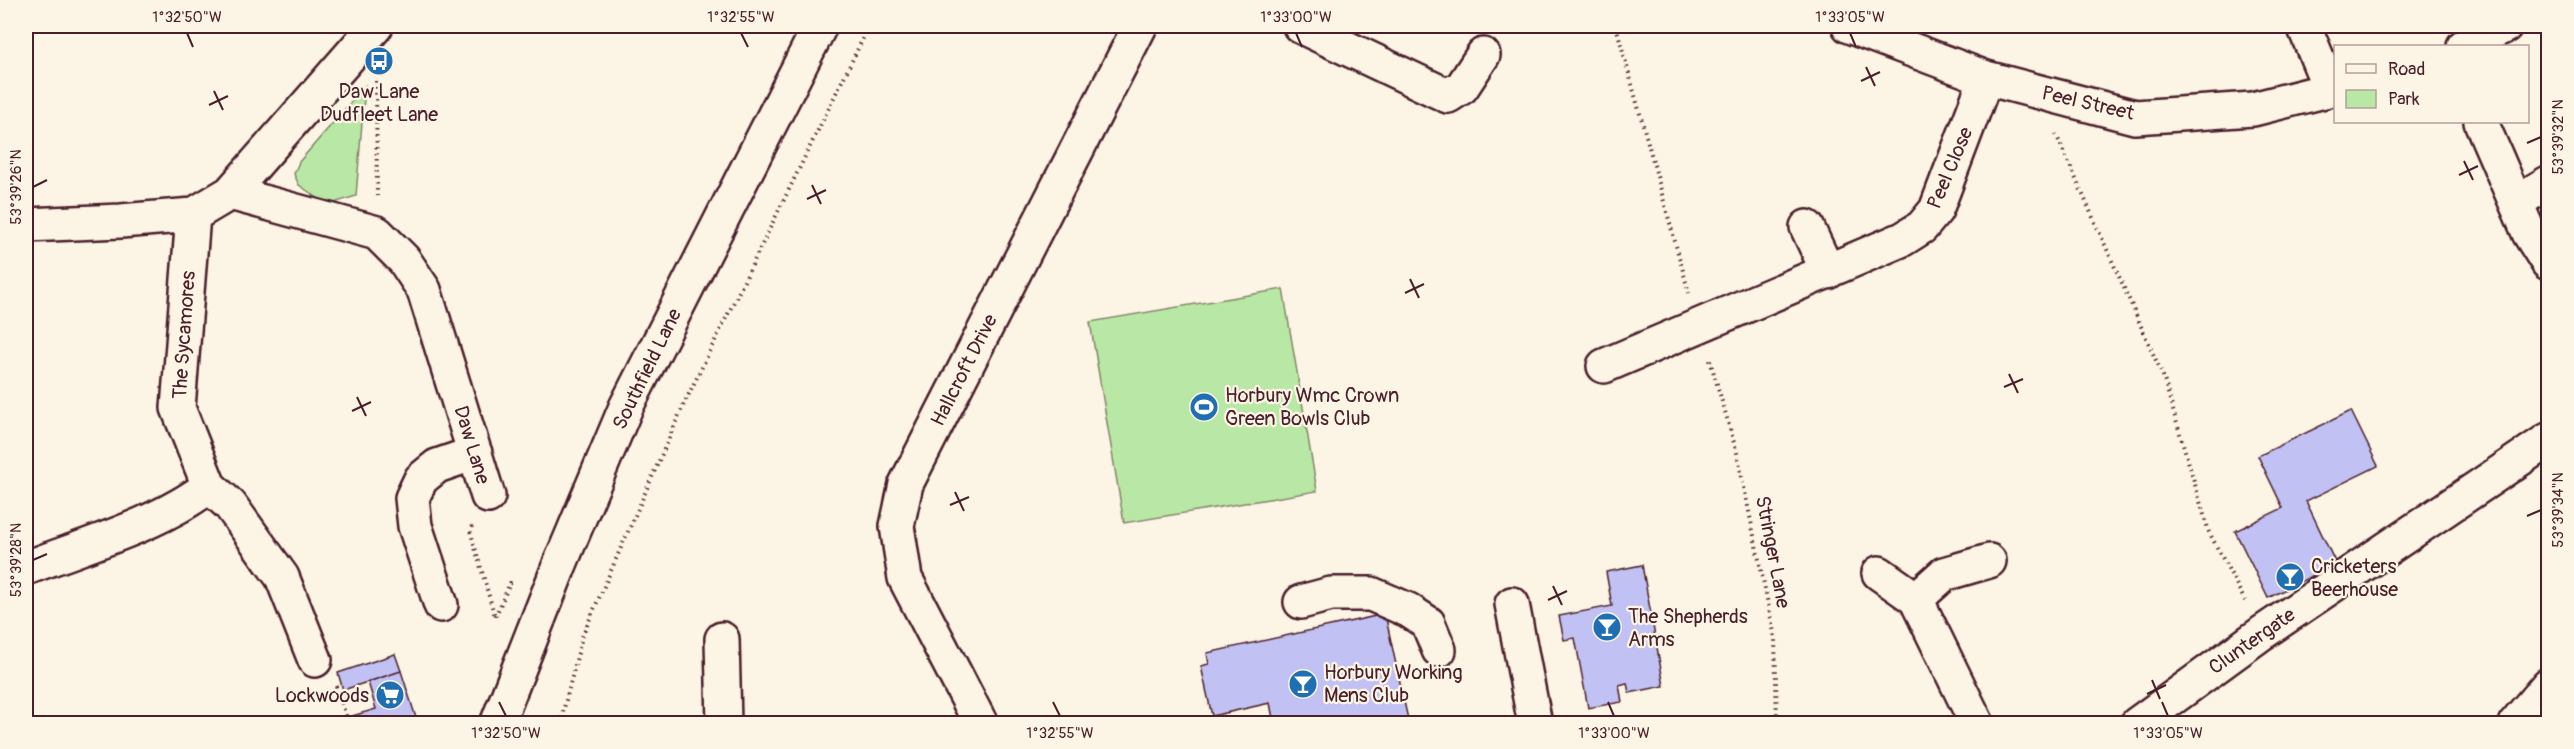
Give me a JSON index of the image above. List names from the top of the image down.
{
  "streets": {
    "main road": [
      "Peel Street",
      "Peel Close",
      "The Sycamores",
      "Southfield Lane",
      "Hallcroft Drive",
      "Daw Lane",
      "Cluntergate"
    ],
    "path": ["Stringer Lane"]
  },
  "crossings": [
    ["Peel Street", "Peel Close"],
    ["Peel Close", "Stringer Lane"],
    ["Southfield Lane", "Daw Lane"]
  ],
  "places": {
    "bus stop": ["Daw Lane Dudfleet Lane"],
    "sports": ["Horbury Wmc Crown Green Bowls Club"],
    "bar": ["Cricketers Beerhouse", "The Shepherds Arms", "Horbury Working Mens Club"],
    "supermarket": ["Lockwoods"]
  },
  "legend": ["Road", "Park"],
  "coordinates": [
    "1°32'50\"W",
    "1°32'55\"W",
    "1°33'00\"W",
    "1°33'05\"W",
    "53°39'32\"N",
    "53°39'26\"N",
    "53°39'34\"N",
    "53°39'28\"N"
  ]
}
